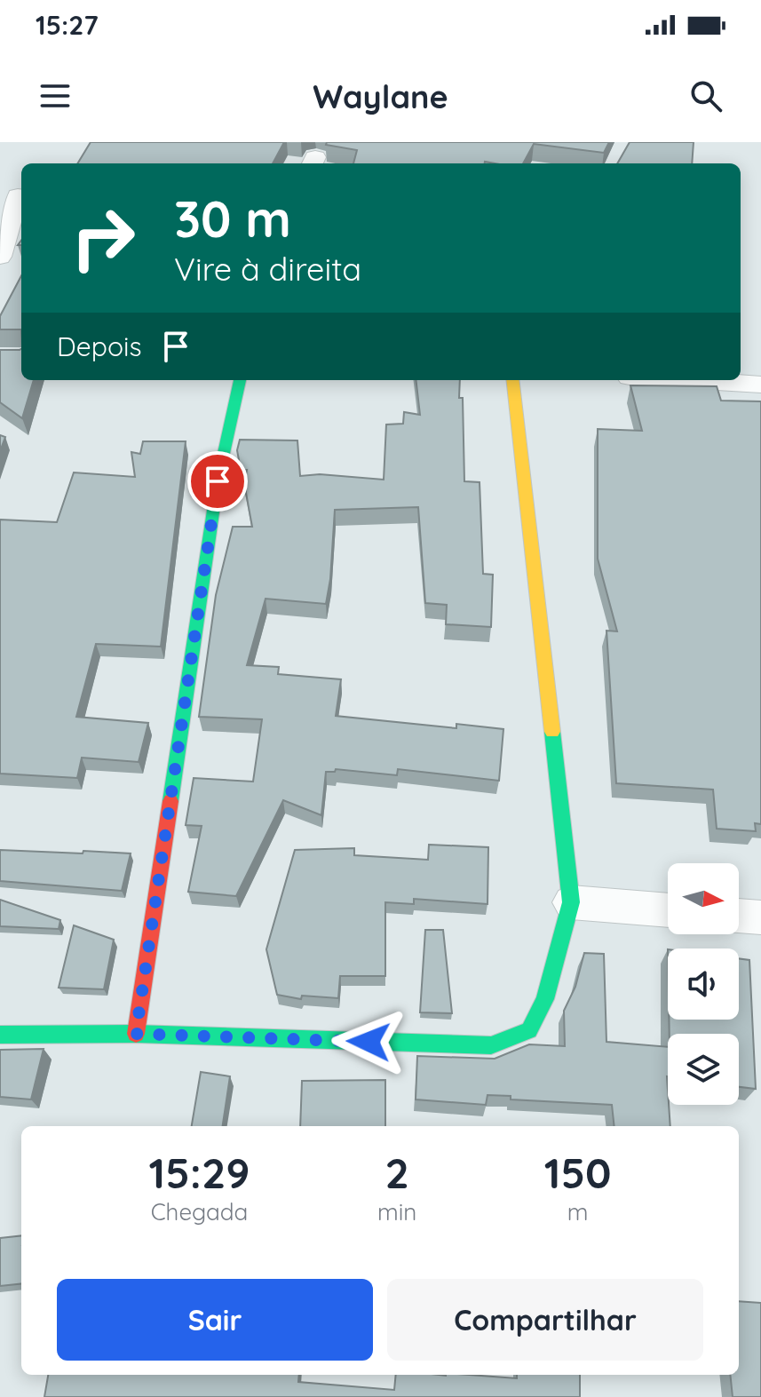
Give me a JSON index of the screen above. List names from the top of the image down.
{
  "north": "right",
  "page": {
    "status": "15:27",
    "header": "Waylane",
    "turn": ["30 m", "Vire à direita"],
    "then": "Depois",
    "eta": [
      "15:29",
      "Chegada",
      "2",
      "min",
      "150",
      "m"
    ],
    "buttons": ["Sair", "Compartilhar"]
  }
}
